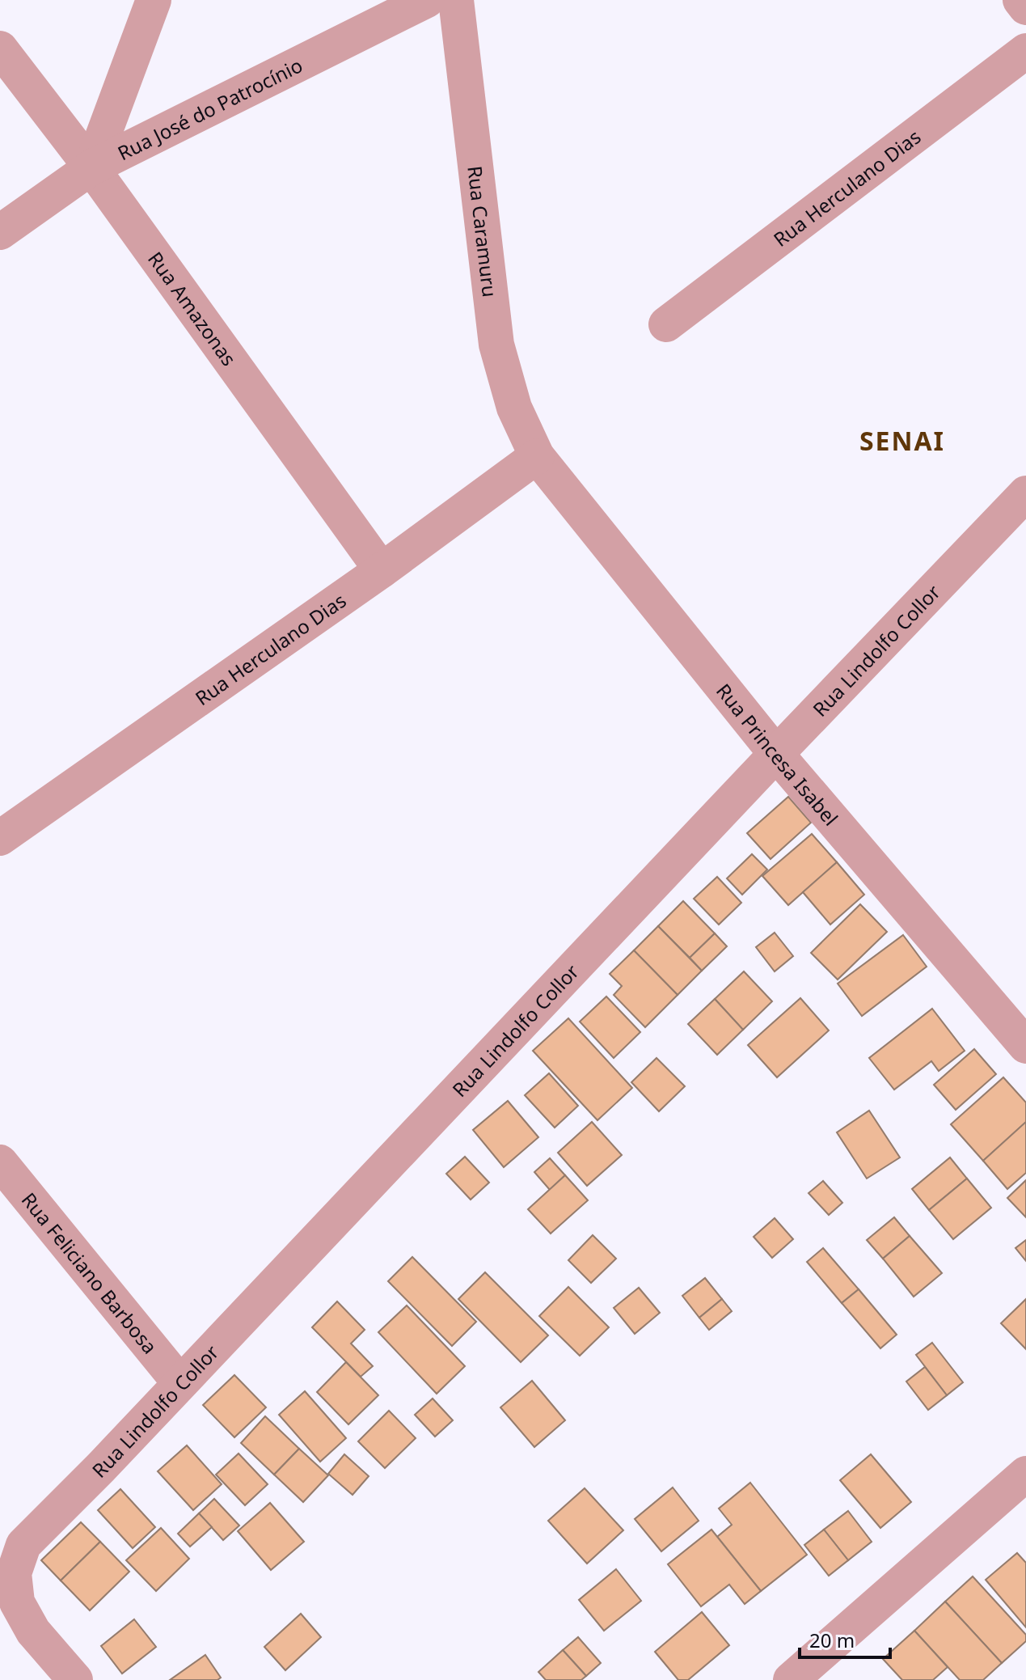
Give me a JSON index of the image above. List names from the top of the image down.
{
  "streets": {
    "street": [
      "Rua José do Patrocínio",
      "Rua Herculano Dias",
      "Rua Caramuru",
      "Rua Amazonas",
      "Rua Lindolfo Collor",
      "Rua Princesa Isabel",
      "Rua Feliciano Barbosa"
    ]
  },
  "crossings": [
    ["Rua José do Patrocínio", "Rua Amazonas"],
    ["Rua Herculano Dias", "Rua Caramuru"],
    ["Rua Herculano Dias", "Rua Amazonas"],
    ["Rua Herculano Dias", "Rua Princesa Isabel"],
    ["Rua Caramuru", "Rua Princesa Isabel"],
    ["Rua Lindolfo Collor", "Rua Princesa Isabel"],
    ["Rua Lindolfo Collor", "Rua Feliciano Barbosa"]
  ],
  "districts": ["SENAI"],
  "scale_bar": "20 m"
}
